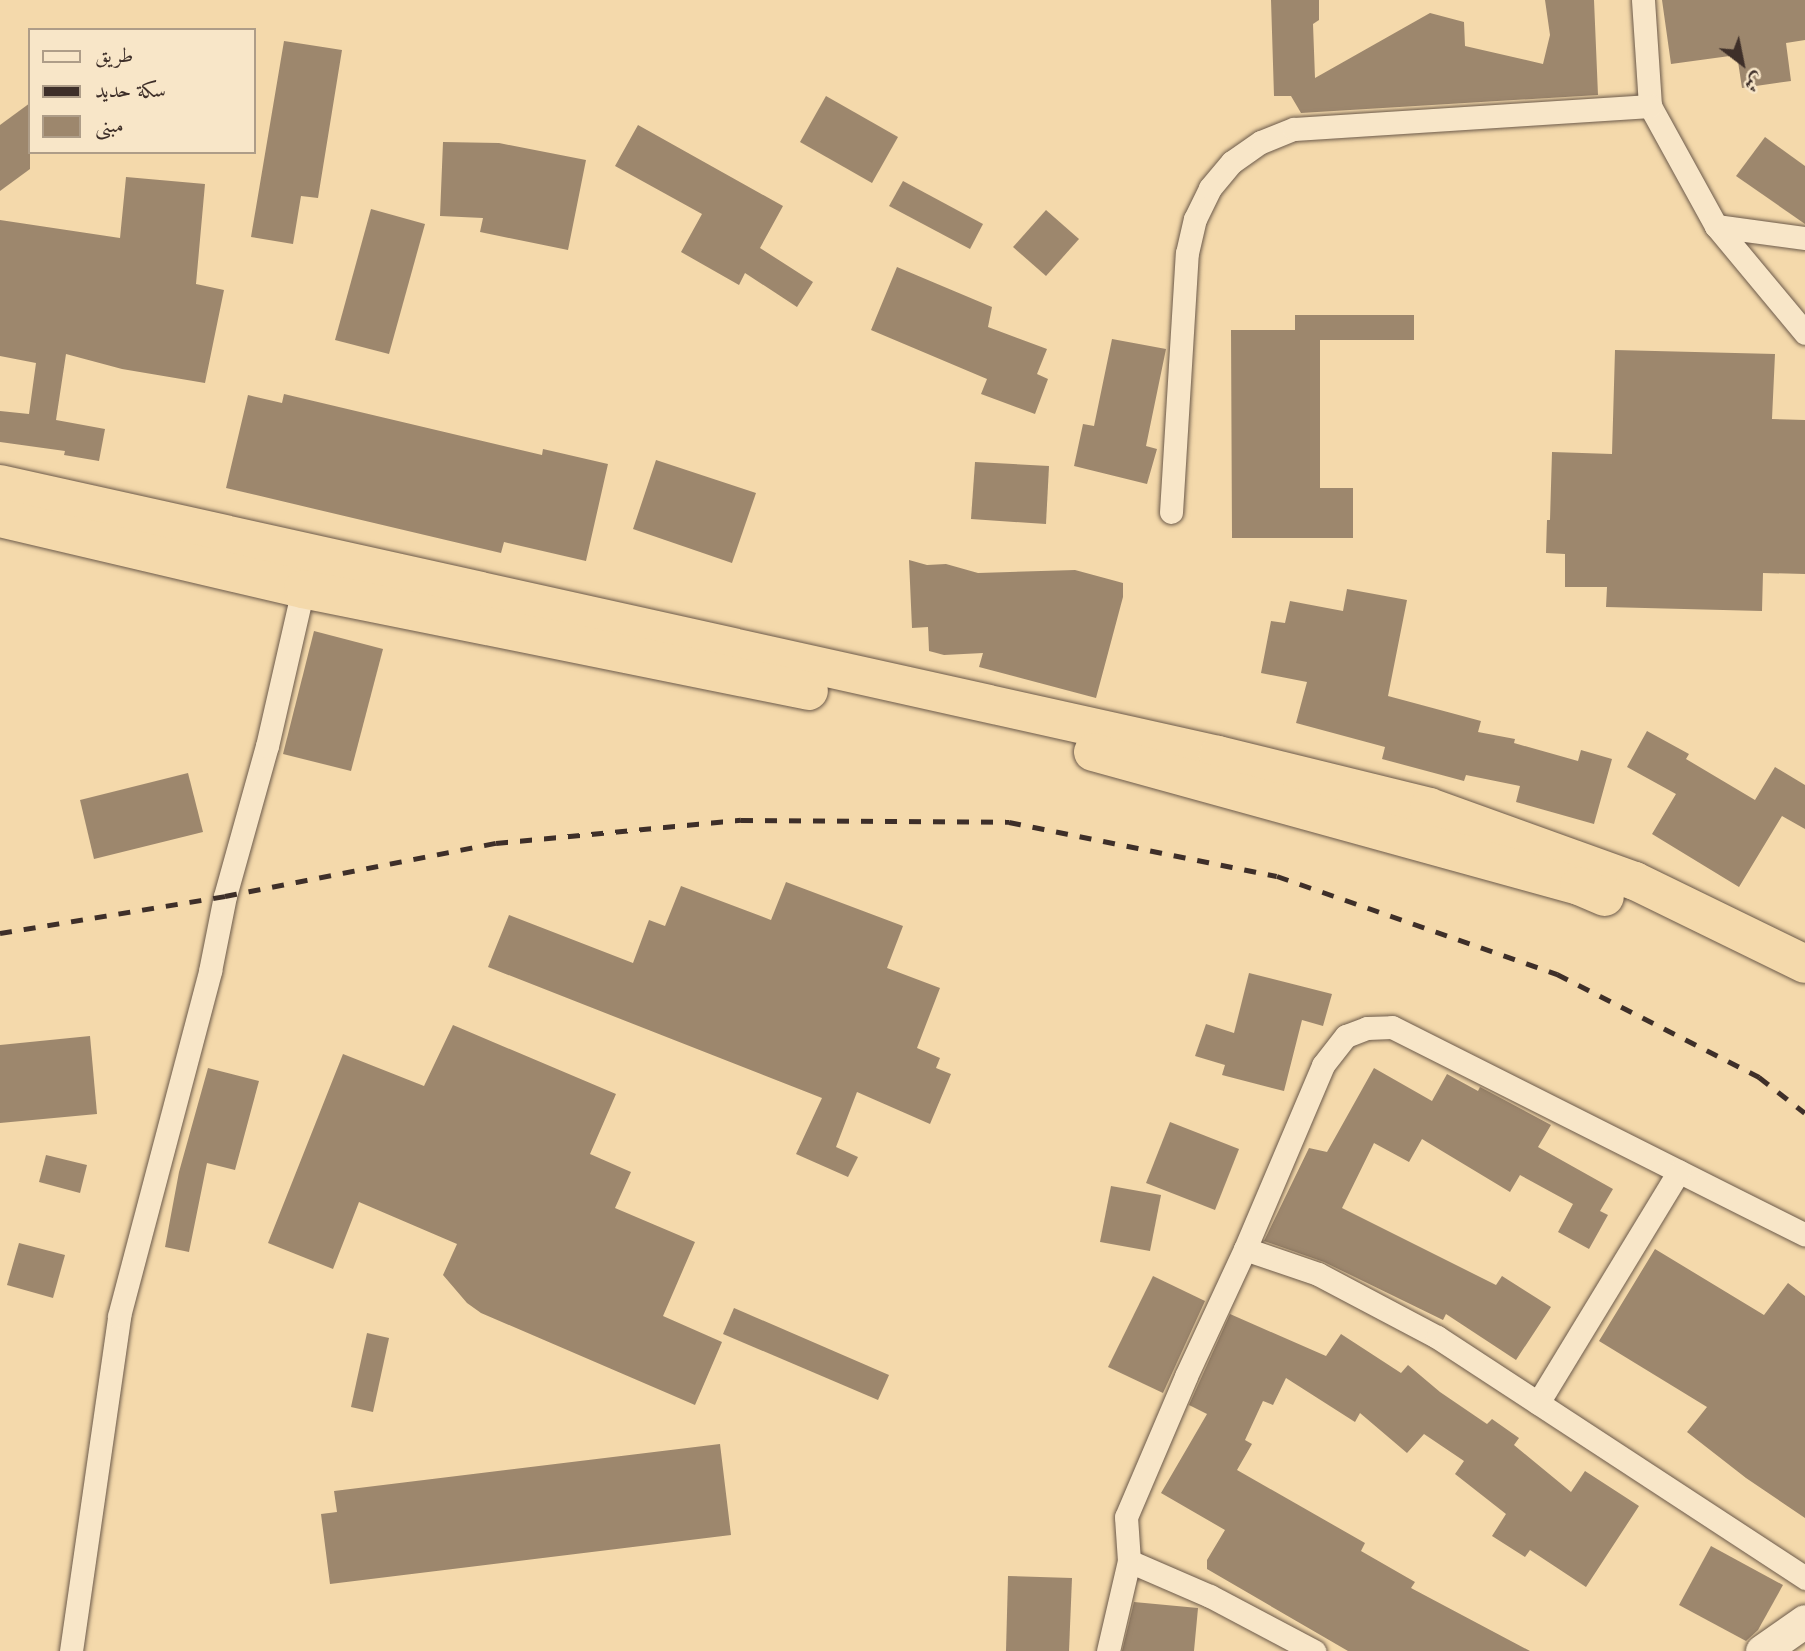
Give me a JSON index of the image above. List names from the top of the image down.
{
  "legend": ["طريق", "سكة حديد", "مبنى"],
  "north": "bottom right"
}
